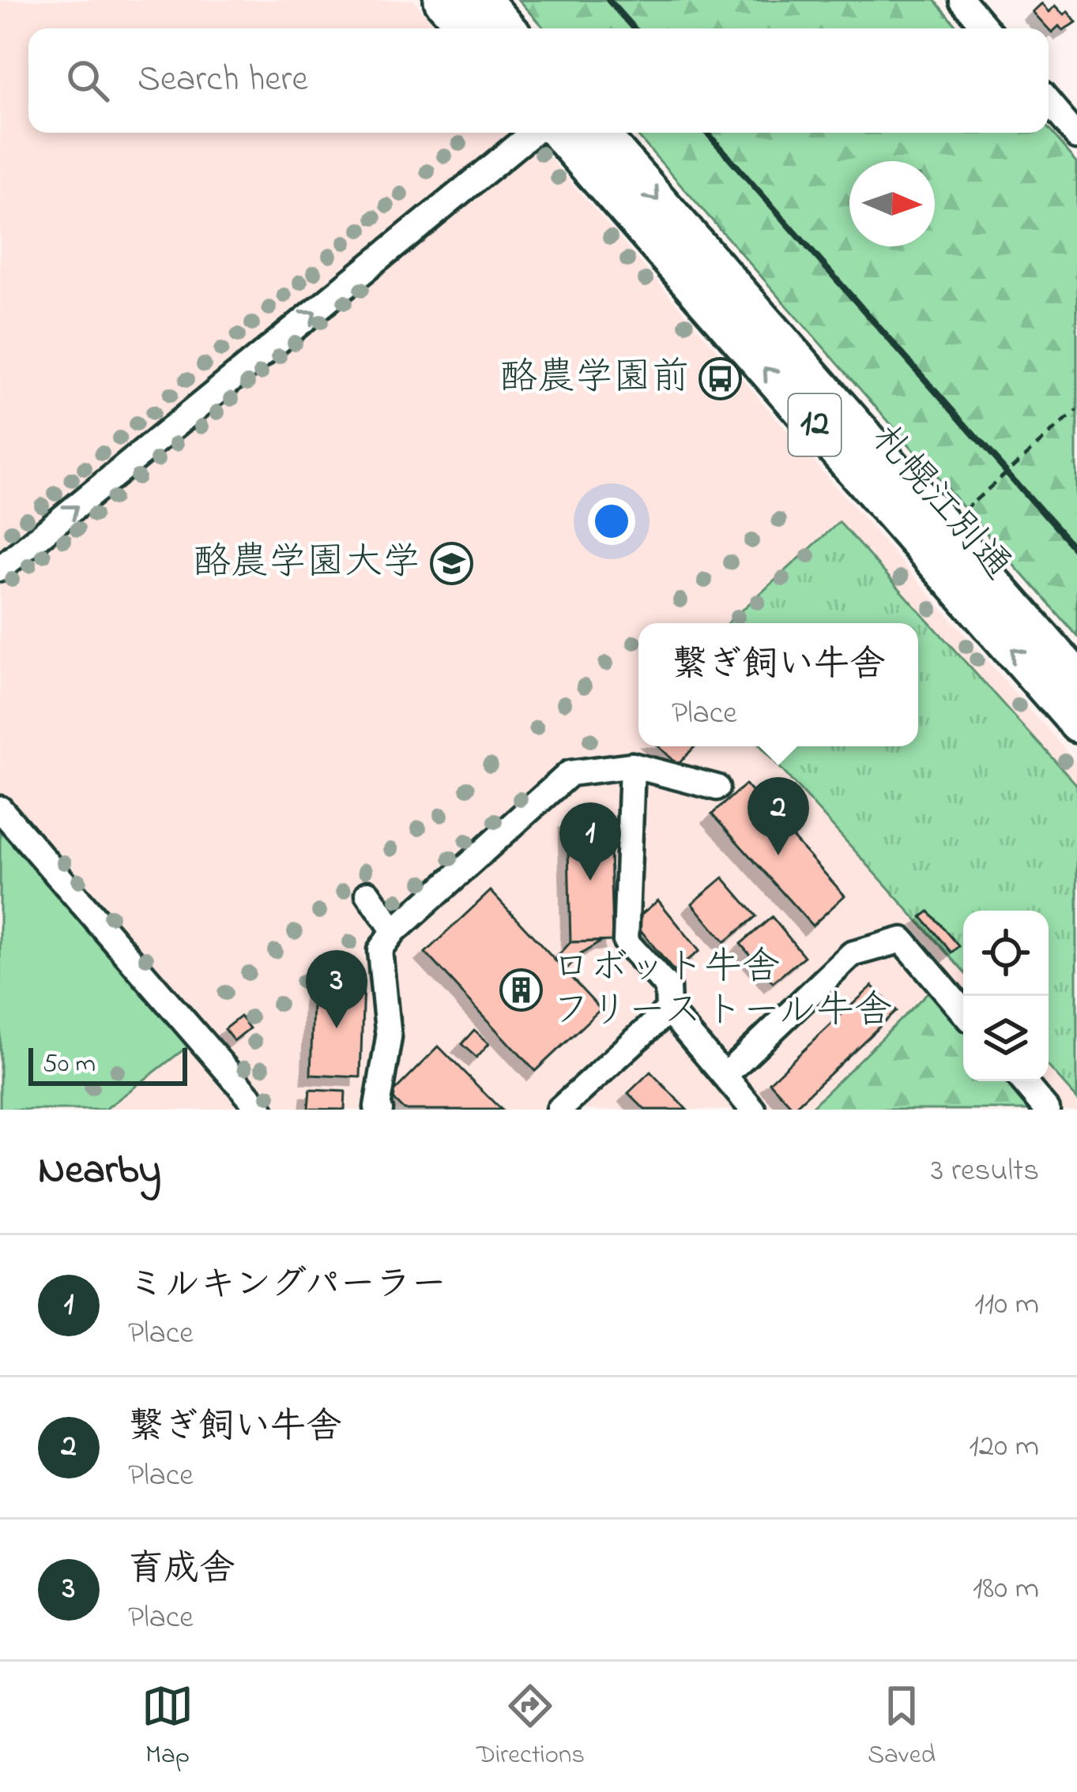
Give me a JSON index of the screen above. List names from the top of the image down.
{
  "streets": {
    "highway": ["12", "札幌江別通"]
  },
  "places": {
    "bus stop": ["酪農学園前"],
    "school or university": ["酪農学園大学"],
    "building": ["ロボット牛舎 フリーストール牛舎"]
  },
  "scale_bar": "50 m",
  "north": "right",
  "page": {
    "search": "Search here",
    "popup": ["繋ぎ飼い牛舎", "Place"],
    "pins": ["2", "1", "3"],
    "scale": "50 m",
    "heading": ["Nearby", "3 results"],
    "list": [
      {
        "mark": "1",
        "name": "ミルキングパーラー",
        "note": "Place",
        "value": "110 m"
      },
      {
        "mark": "2",
        "name": "繋ぎ飼い牛舎",
        "note": "Place",
        "value": "120 m"
      },
      {
        "mark": "3",
        "name": "育成舎",
        "note": "Place",
        "value": "180 m"
      }
    ],
    "nav": ["Map", "Directions", "Saved"]
  }
}
